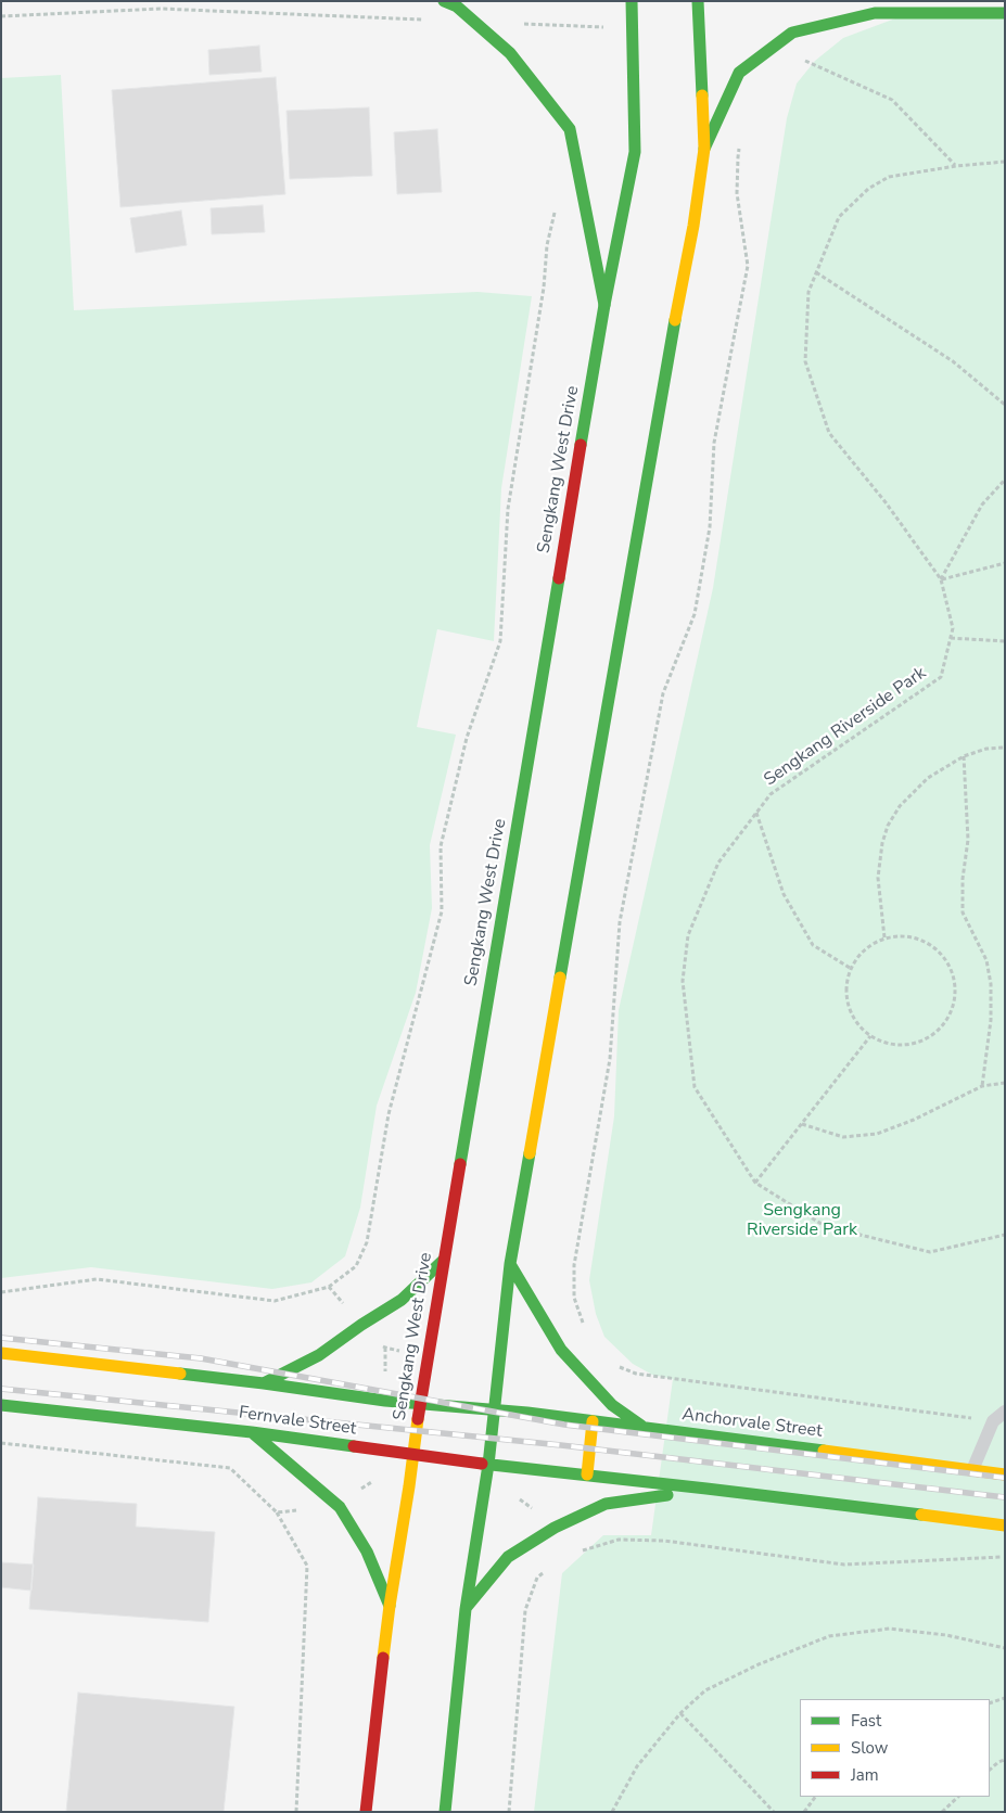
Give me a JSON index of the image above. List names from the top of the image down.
{
  "streets": {
    "main road": ["Sengkang West Drive", "Fernvale Street", "Anchorvale Street"],
    "path": ["Sengkang Riverside Park"]
  },
  "crossings": [
    ["Sengkang West Drive", "Fernvale Street"],
    ["Fernvale Street", "Anchorvale Street"]
  ],
  "parks": ["Sengkang Riverside Park"],
  "legend": ["Fast", "Slow", "Jam"]
}
